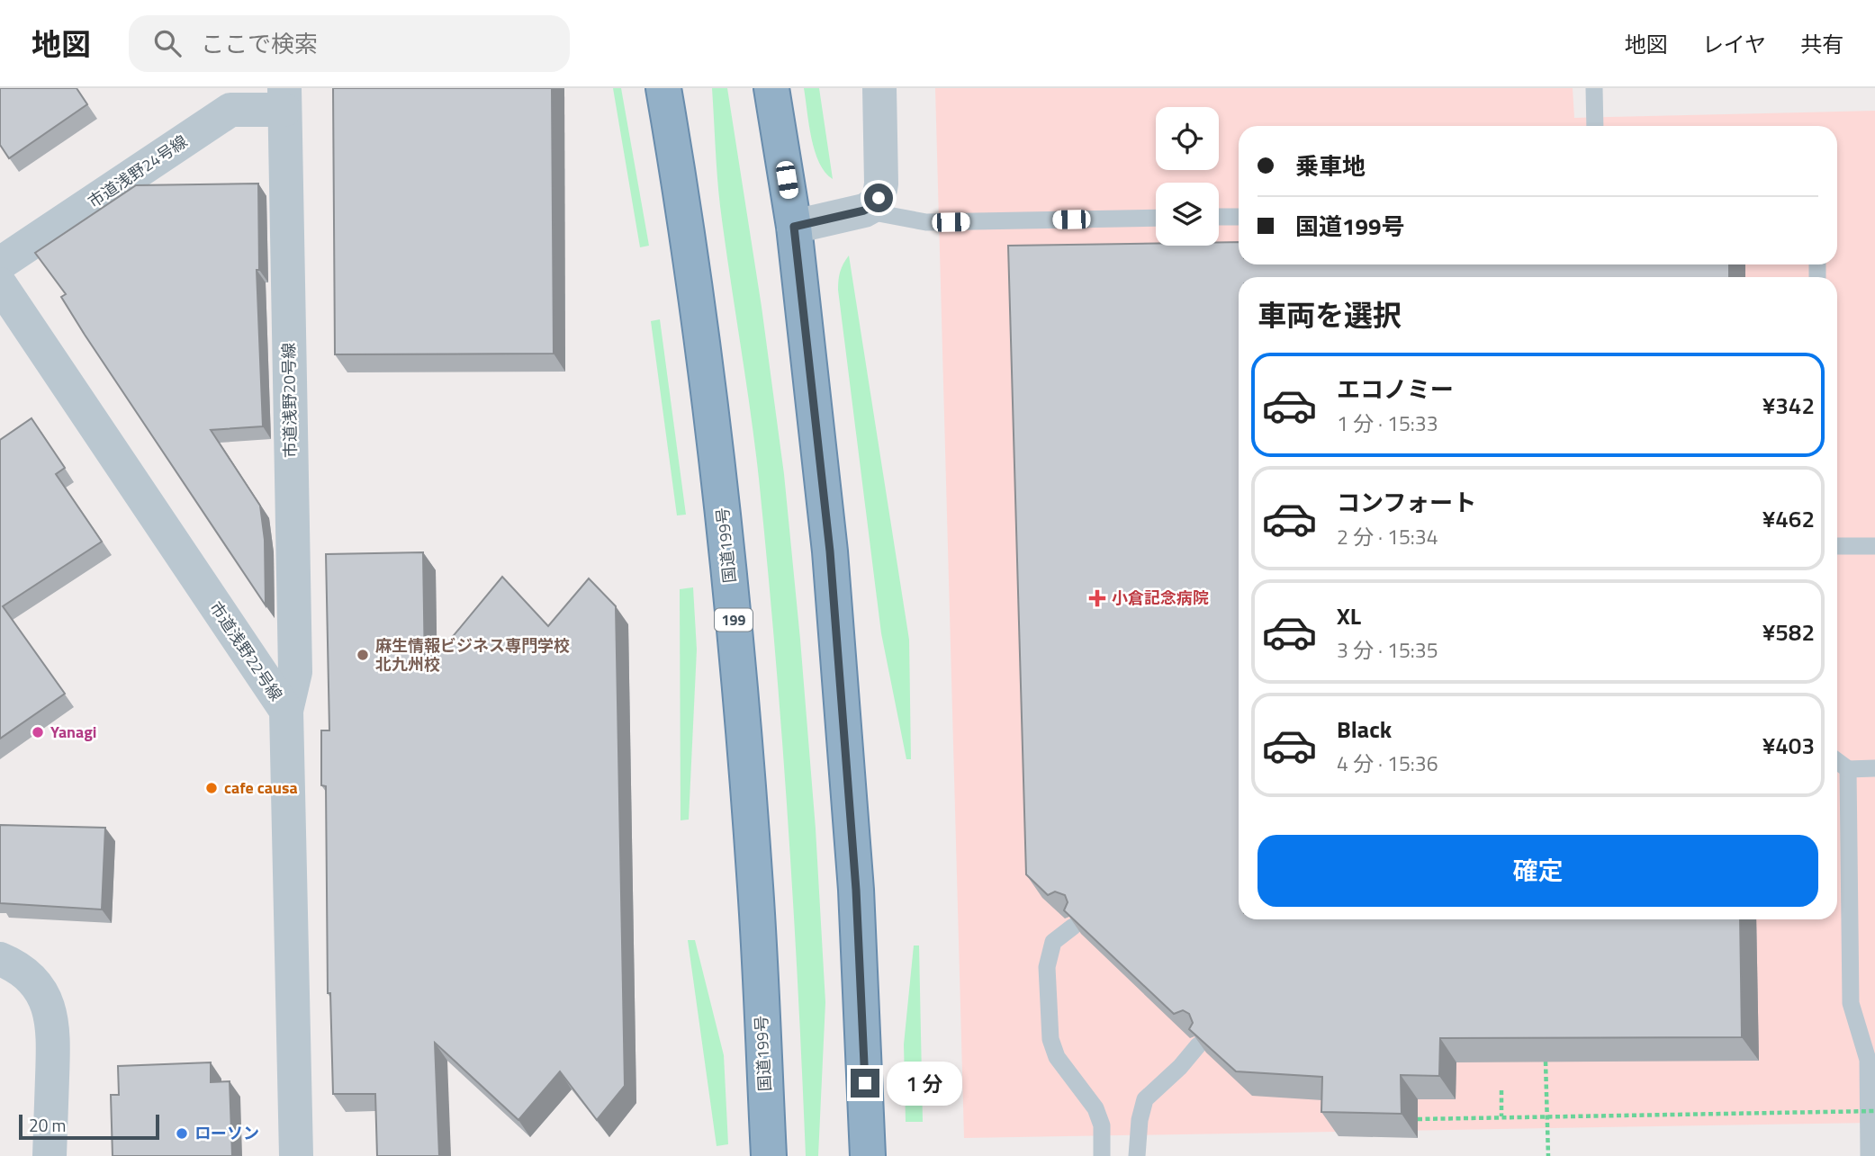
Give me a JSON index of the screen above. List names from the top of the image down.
{
  "streets": {
    "highway": ["国道199号", "199"],
    "street": ["市道浅野24号線", "市道浅野20号線", "市道浅野22号線"]
  },
  "crossings": [
    ["市道浅野24号線", "市道浅野20号線"],
    ["市道浅野20号線", "市道浅野22号線"]
  ],
  "places": {
    "health": ["小倉記念病院"],
    "other": [
      "麻生情報ビジネス専門学校 北九州校",
      "Yanagi",
      "cafe causa",
      "ローソン"
    ]
  },
  "scale_bar": "20 m",
  "page": {
    "header": "地図",
    "search": "ここで検索",
    "nav": ["地図", "レイヤ", "共有"],
    "banner": ["乗車地", "国道199号"],
    "heading": "車両を選択",
    "list": [
      {
        "name": "エコノミー",
        "note": "1 分 · 15:33",
        "value": "¥342"
      },
      {
        "name": "コンフォート",
        "note": "2 分 · 15:34",
        "value": "¥462"
      },
      {
        "name": "XL",
        "note": "3 分 · 15:35",
        "value": "¥582"
      },
      {
        "name": "Black",
        "note": "4 分 · 15:36",
        "value": "¥403"
      }
    ],
    "buttons": "確定",
    "bubble": "1 分",
    "scale": "20 m"
  }
}
